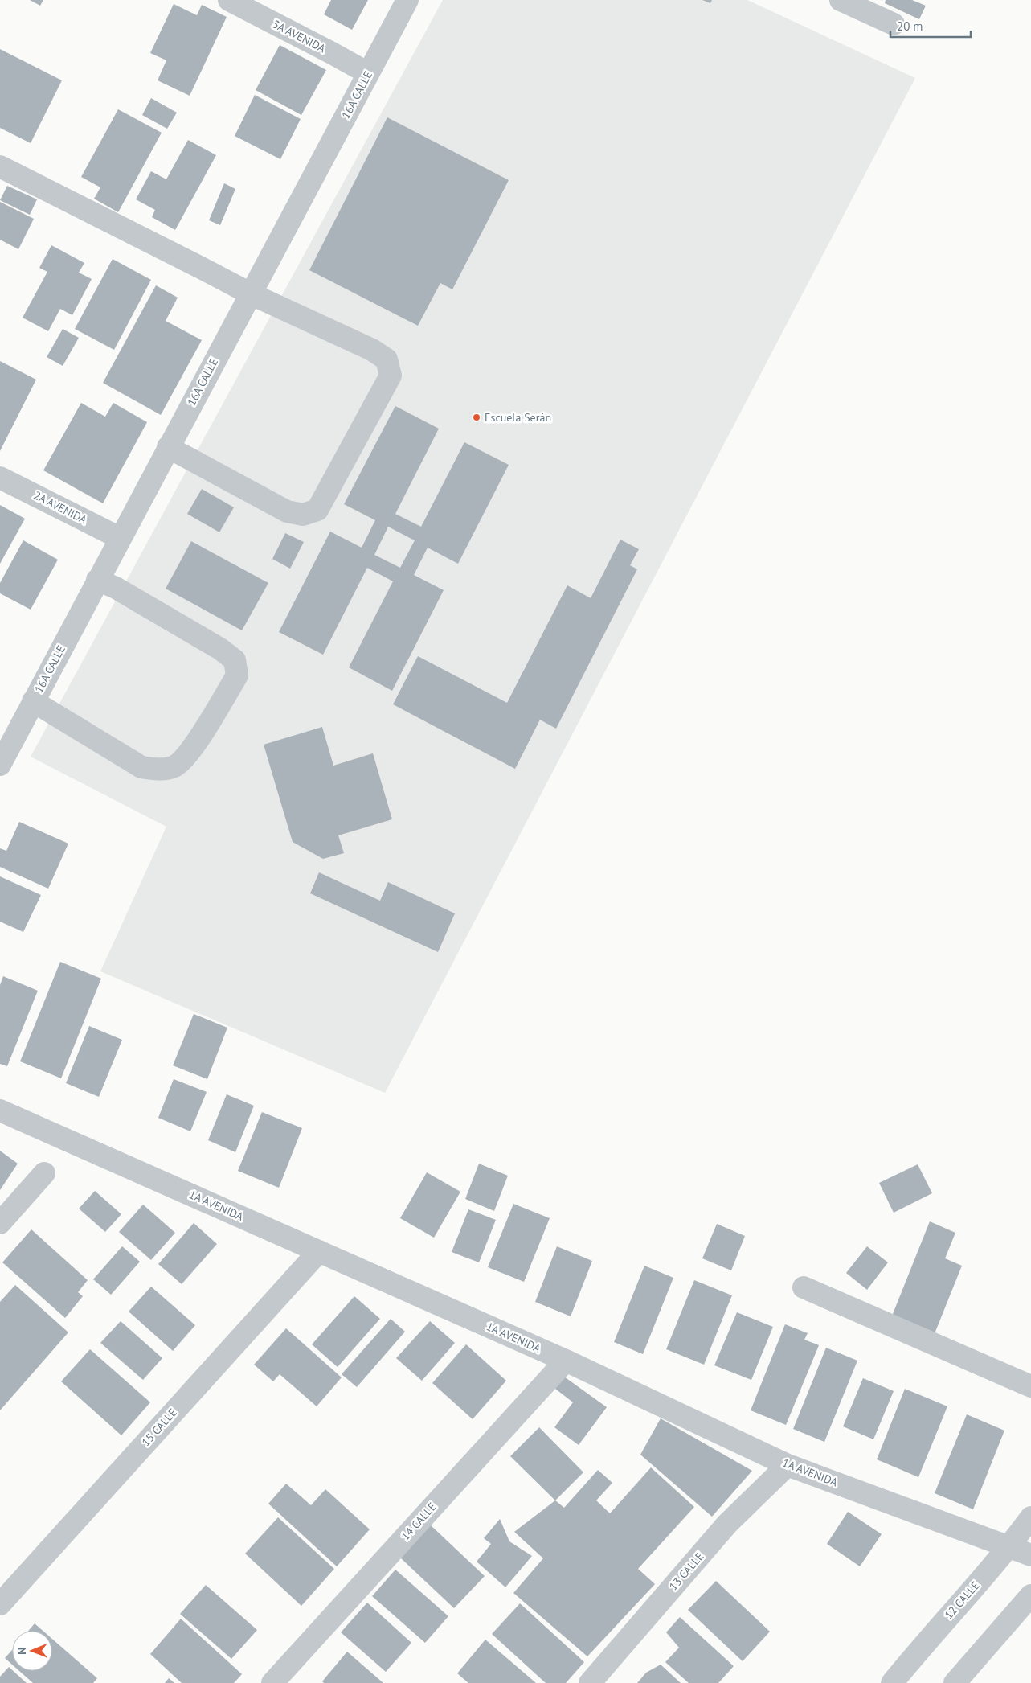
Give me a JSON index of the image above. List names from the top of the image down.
{
  "streets": {
    "street": [
      "3A AVENIDA",
      "16A CALLE",
      "2A AVENIDA",
      "1A AVENIDA",
      "15 CALLE",
      "14 CALLE",
      "13 CALLE",
      "12 CALLE"
    ]
  },
  "crossings": [
    ["3A AVENIDA", "16A CALLE"],
    ["16A CALLE", "2A AVENIDA"],
    ["1A AVENIDA", "15 CALLE"],
    ["1A AVENIDA", "14 CALLE"],
    ["1A AVENIDA", "13 CALLE"],
    ["1A AVENIDA", "12 CALLE"]
  ],
  "places": ["Escuela Serán"],
  "scale_bar": "20 m",
  "north": "left"
}
